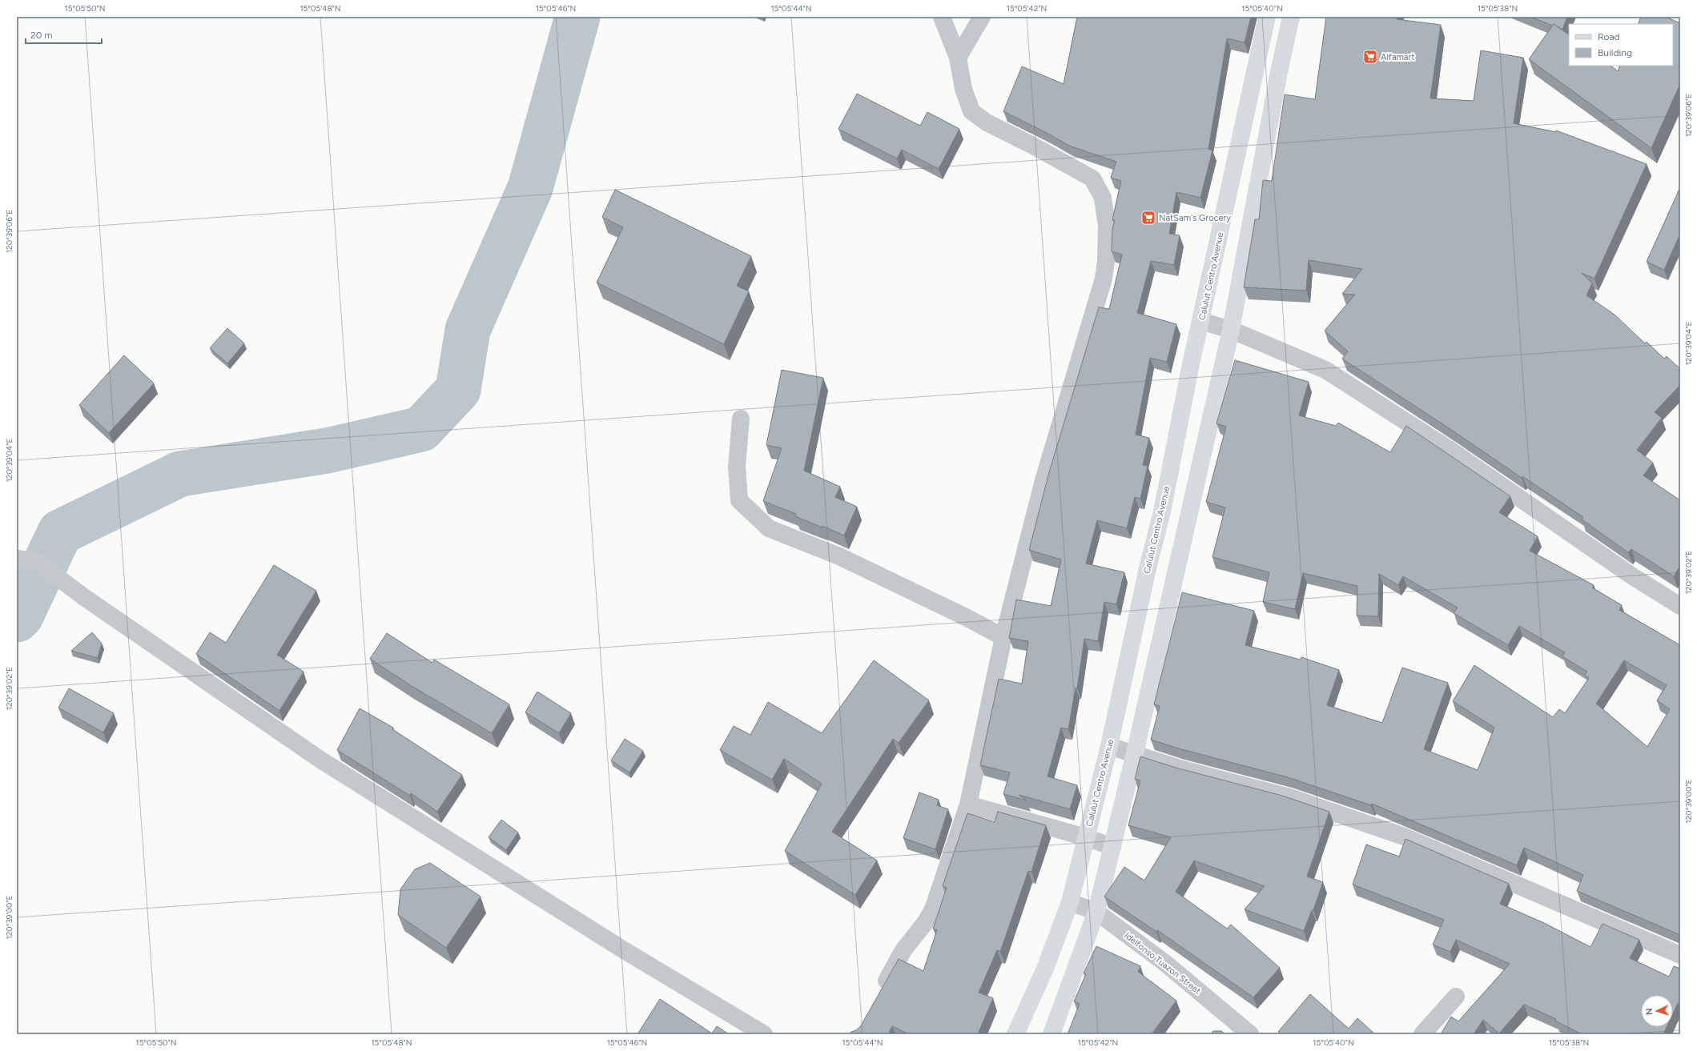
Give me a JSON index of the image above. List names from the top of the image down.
{
  "streets": {
    "main road": ["Calulut Centro Avenue"],
    "street": ["Idelfonso Tuazon Street"]
  },
  "crossings": [
    ["Calulut Centro Avenue", "Idelfonso Tuazon Street"]
  ],
  "places": {
    "supermarket": ["Alfamart", "NatSam's Grocery"]
  },
  "legend": ["Road", "Building"],
  "scale_bar": "20 m",
  "north": "left",
  "coordinates": [
    "15°05'50\"N",
    "15°05'48\"N",
    "15°05'46\"N",
    "15°05'44\"N",
    "15°05'42\"N",
    "15°05'40\"N",
    "15°05'38\"N",
    "120°39'06\"E",
    "120°39'04\"E",
    "120°39'02\"E",
    "120°39'00\"E"
  ]
}
